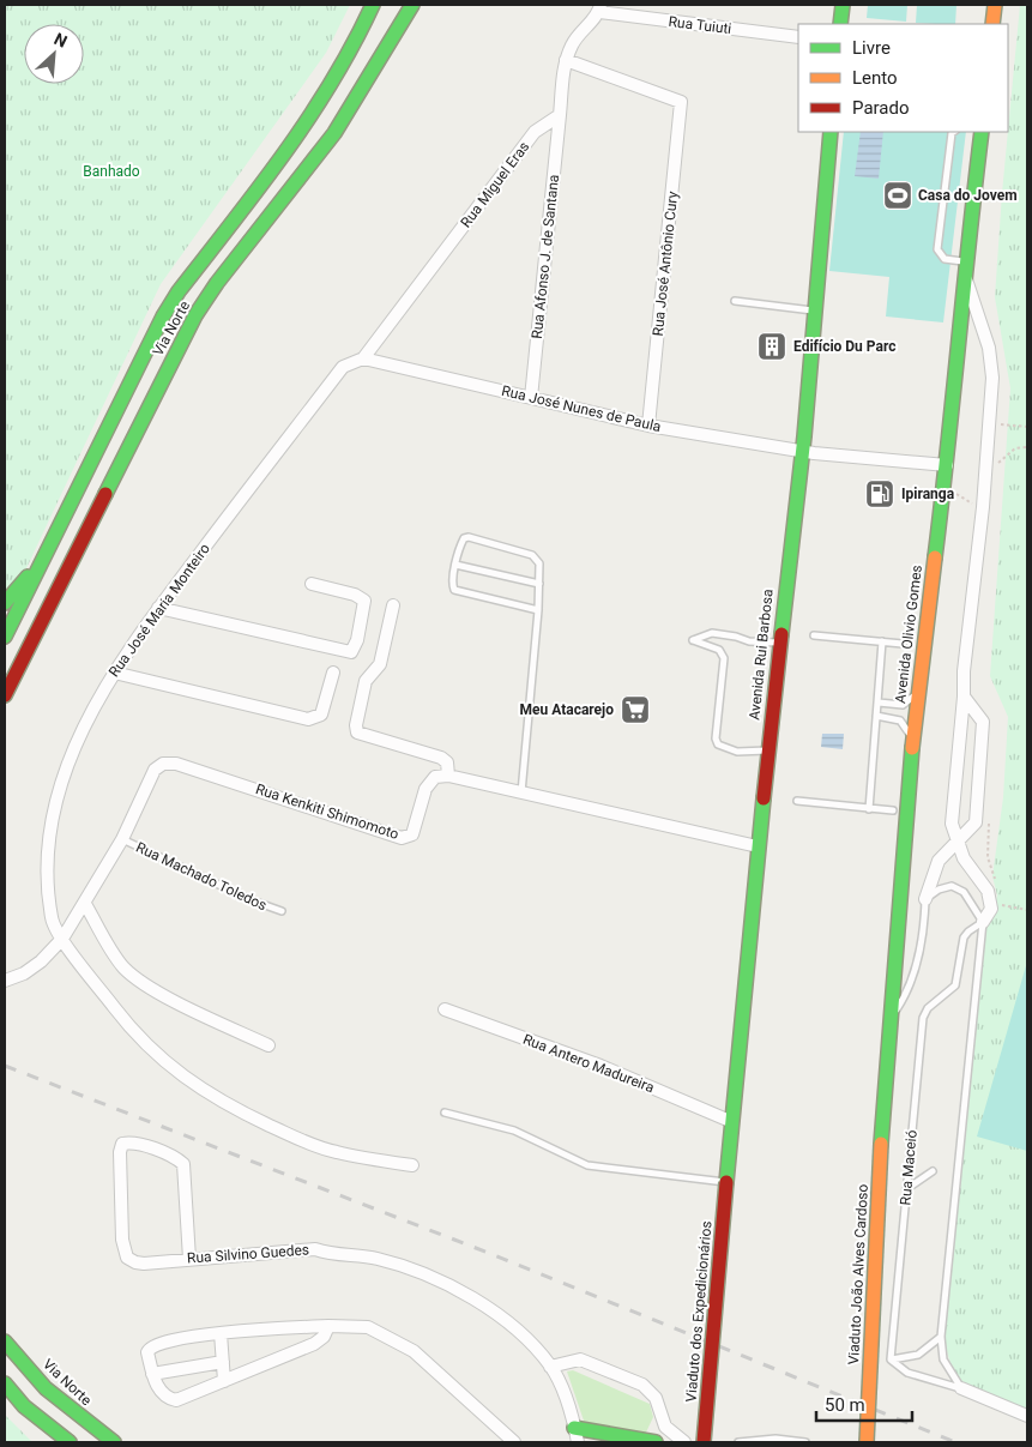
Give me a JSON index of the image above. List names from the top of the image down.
{
  "streets": {
    "main road": [
      "Via Norte",
      "Avenida Olivio Gomes",
      "Avenida Rui Barbosa",
      "Viaduto João Alves Cardoso",
      "Viaduto dos Expedicionários"
    ],
    "street": [
      "Rua Tuiuti",
      "Rua Miguel Eras",
      "Rua Afonso J. de Santana",
      "Rua José Antônio Cury",
      "Rua José Nunes de Paula",
      "Rua José Maria Monteiro",
      "Rua Kenkiti Shimomoto",
      "Rua Antero Madureira",
      "Rua Silvino Guedes"
    ],
    "lane": ["Rua Machado Toledos", "Rua Maceió"]
  },
  "crossings": [
    ["Rua Miguel Eras", "Rua Afonso J. de Santana"],
    ["Rua Miguel Eras", "Rua José Nunes de Paula"],
    ["Rua Miguel Eras", "Rua José Maria Monteiro"],
    ["Rua Afonso J. de Santana", "Rua José Nunes de Paula"],
    ["Rua José Antônio Cury", "Rua José Nunes de Paula"],
    ["Rua José Nunes de Paula", "Rua José Maria Monteiro"],
    ["Rua José Nunes de Paula", "Avenida Olivio Gomes"],
    ["Rua José Nunes de Paula", "Avenida Rui Barbosa"],
    ["Rua José Maria Monteiro", "Rua Kenkiti Shimomoto"],
    ["Avenida Olivio Gomes", "Viaduto João Alves Cardoso"],
    ["Avenida Rui Barbosa", "Rua Antero Madureira"],
    ["Avenida Rui Barbosa", "Viaduto dos Expedicionários"],
    ["Rua Kenkiti Shimomoto", "Rua Machado Toledos"]
  ],
  "parks": ["Banhado"],
  "places": {
    "sports": ["Casa do Jovem"],
    "building": ["Edifício Du Parc"],
    "fuel station": ["Ipiranga"],
    "supermarket": ["Meu Atacarejo"]
  },
  "legend": ["Livre", "Lento", "Parado"],
  "scale_bar": "50 m",
  "north": "top right"
}
